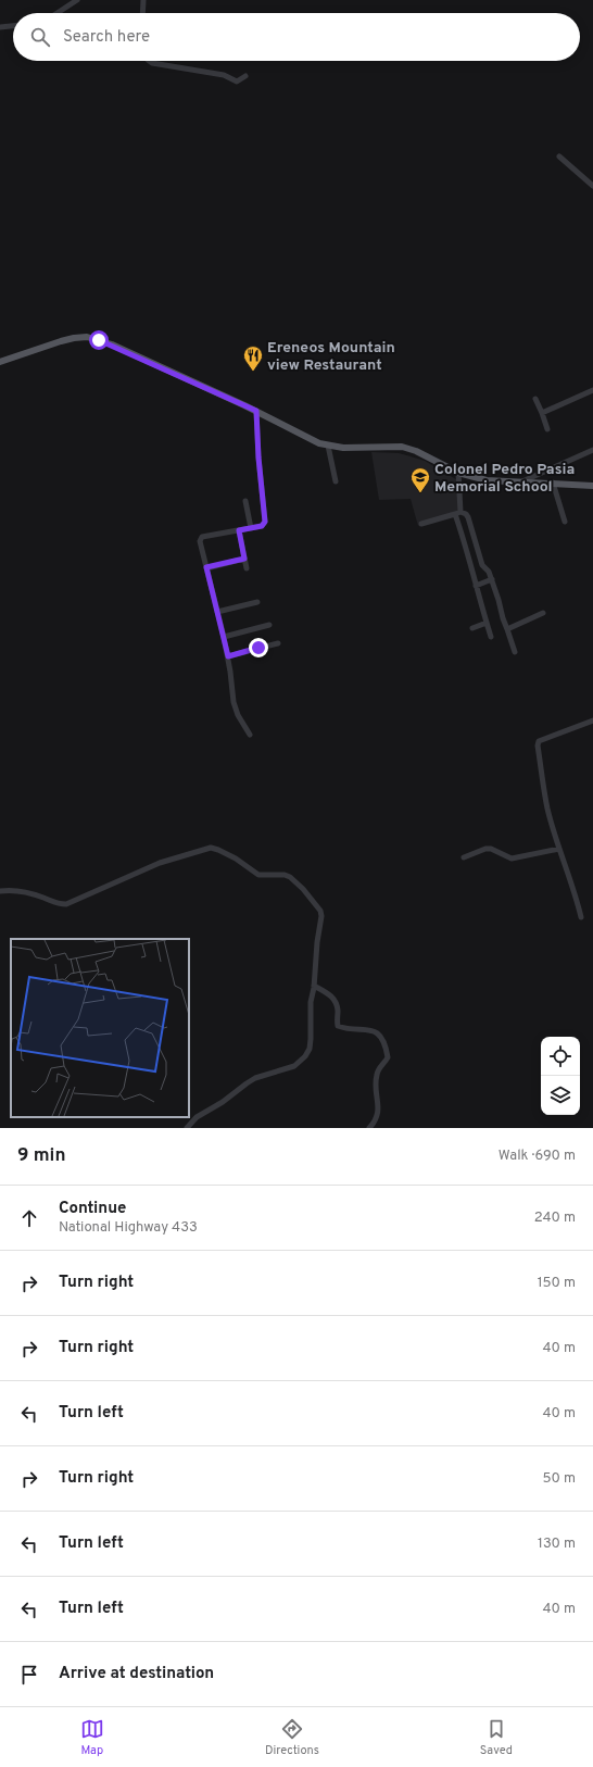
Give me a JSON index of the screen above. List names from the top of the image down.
{
  "places": {
    "restaurant": ["Ereneos Mountain view Restaurant"],
    "school or university": ["Colonel Pedro Pasia Memorial School"]
  },
  "page": {
    "search": "Search here",
    "heading": ["9 min", "Walk · 690 m"],
    "list": [
      ["Continue", "National Highway 433", "240 m"],
      ["Turn right", "150 m"],
      ["Turn right", "40 m"],
      ["Turn left", "40 m"],
      ["Turn right", "50 m"],
      ["Turn left", "130 m"],
      ["Turn left", "40 m"],
      "Arrive at destination"
    ],
    "nav": ["Map", "Directions", "Saved"]
  }
}
